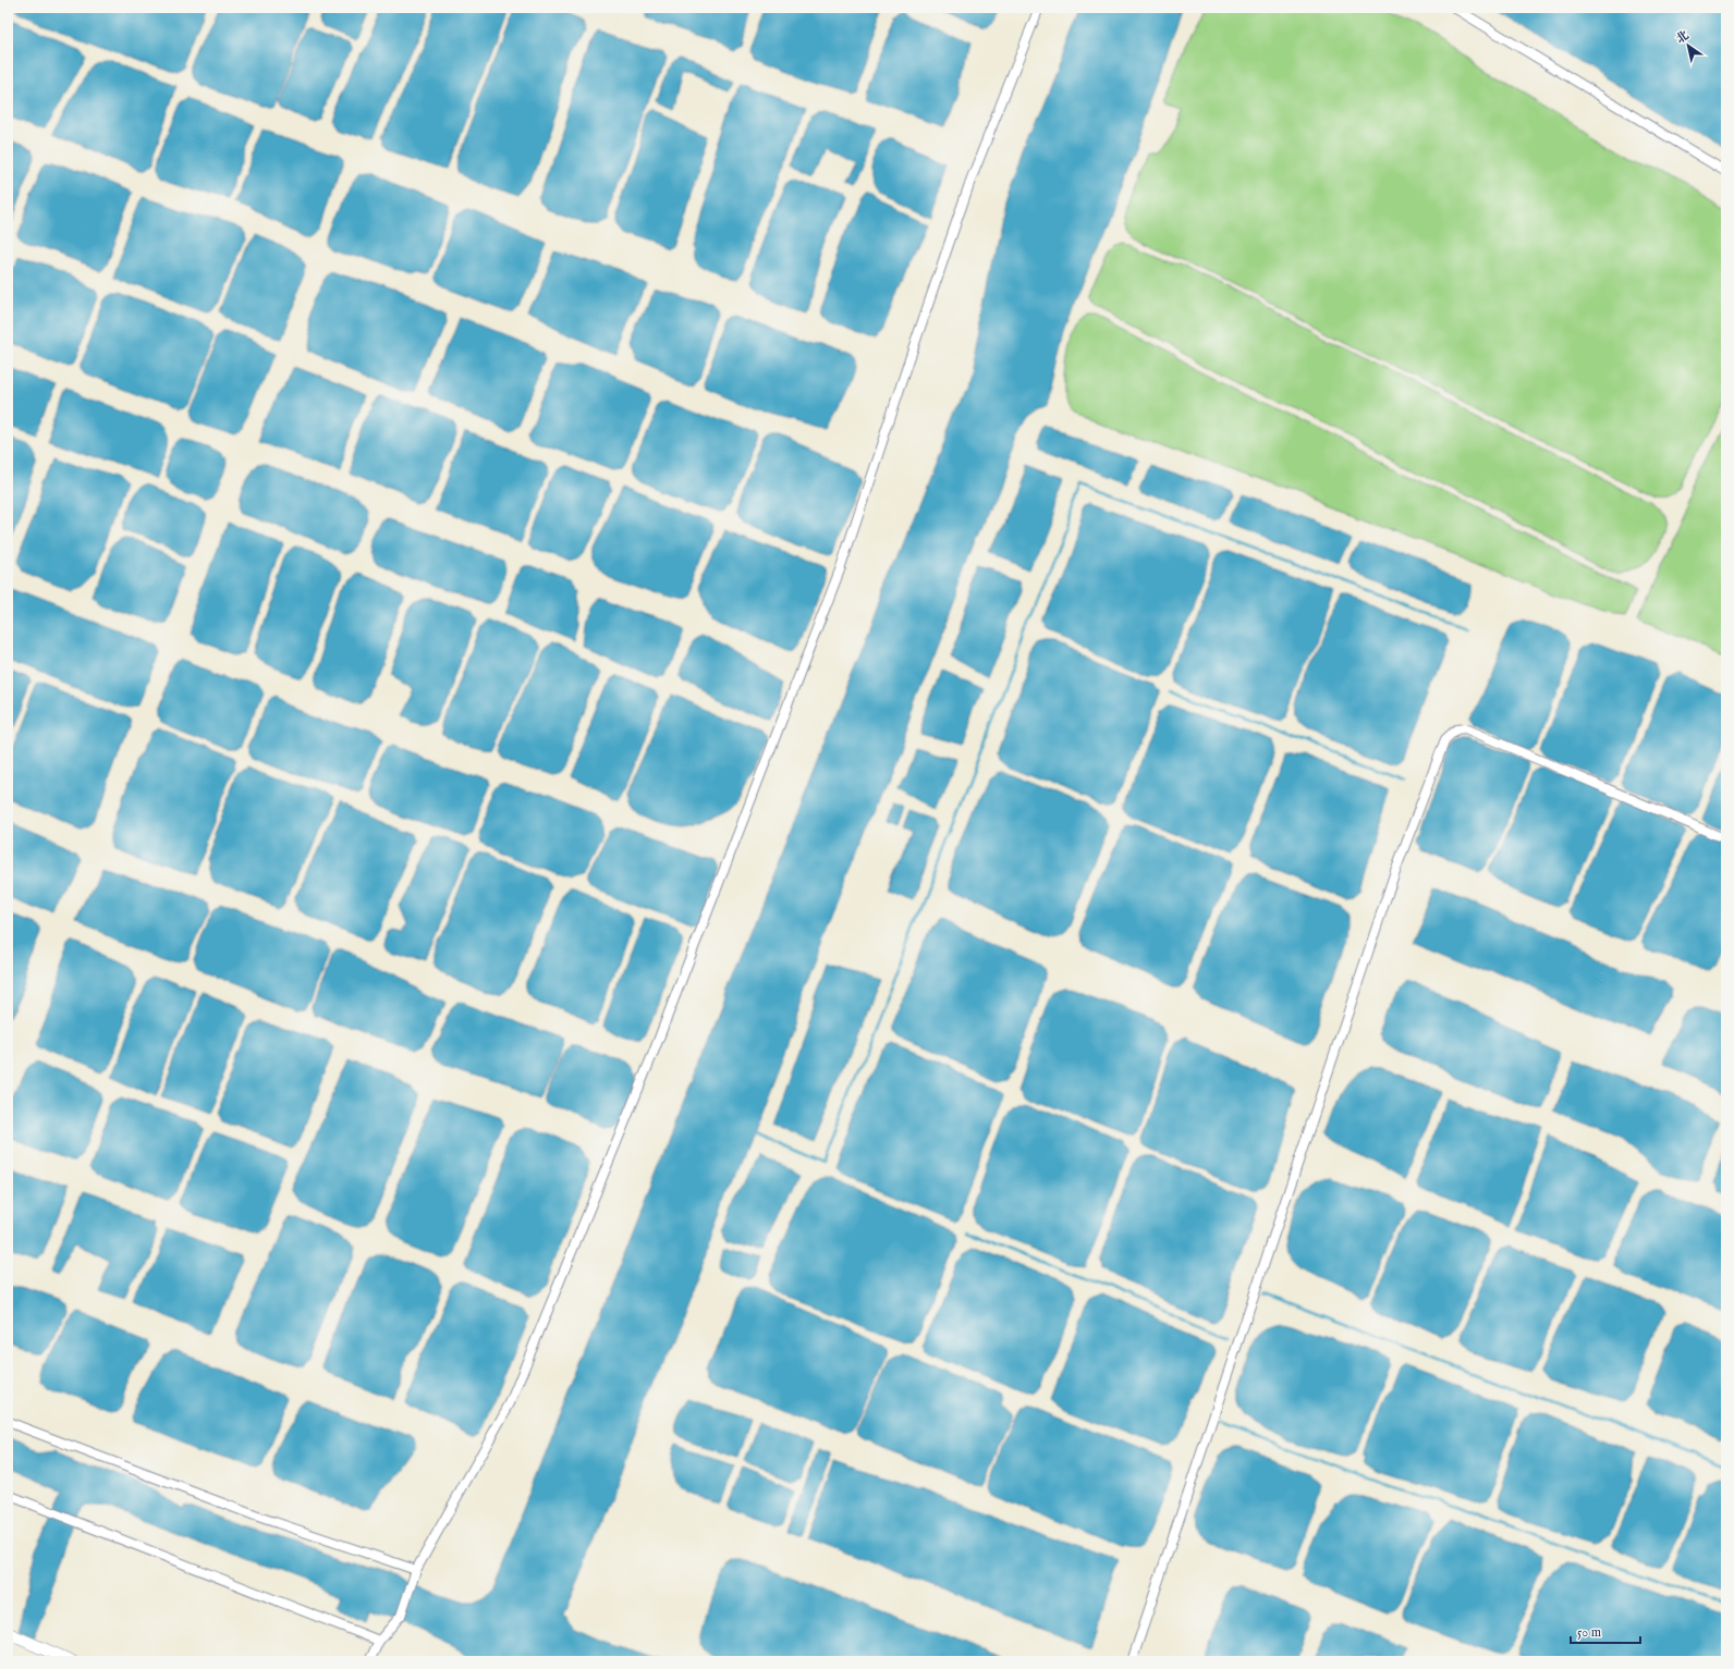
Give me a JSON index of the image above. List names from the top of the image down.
{
  "scale_bar": "50 m",
  "north": "top left"
}
